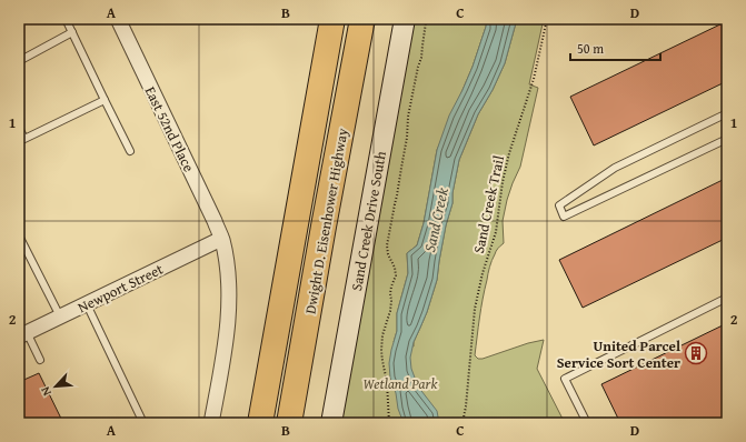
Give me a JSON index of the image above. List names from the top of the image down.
{
  "streets": {
    "highway": ["Dwight D. Eisenhower Highway"],
    "main road": ["Sand Creek Drive South"],
    "street": ["East 52nd Place", "Newport Street"],
    "path": ["Sand Creek Trail"]
  },
  "crossings": [
    ["East 52nd Place", "Newport Street"]
  ],
  "water": ["Sand Creek"],
  "parks": ["Wetland Park"],
  "places": {
    "building": ["United Parcel Service Sort Center"]
  },
  "scale_bar": "50 m",
  "north": "bottom left",
  "grid": {
    "columns": [
      "A",
      "B",
      "C",
      "D"
    ],
    "rows": ["1", "2"]
  }
}
